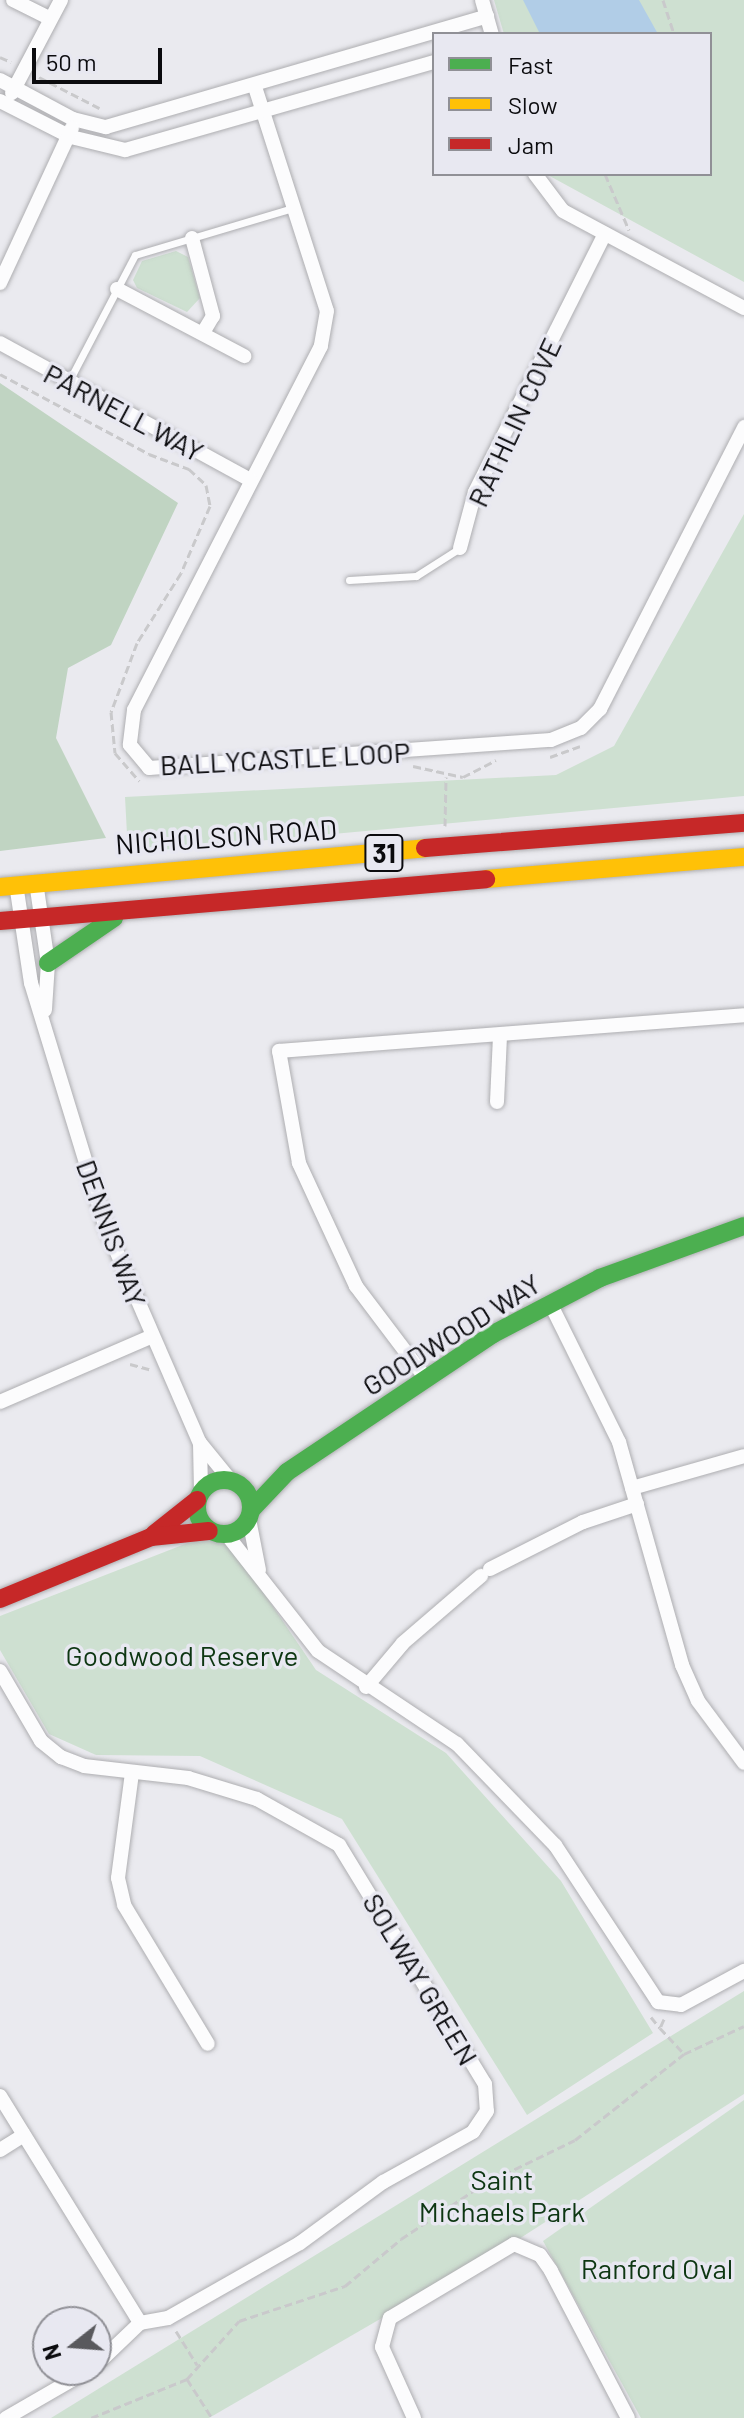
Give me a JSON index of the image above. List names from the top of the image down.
{
  "streets": {
    "main road": ["NICHOLSON ROAD", "31", "GOODWOOD WAY"],
    "street": [
      "PARNELL WAY",
      "RATHLIN COVE",
      "BALLYCASTLE LOOP",
      "DENNIS WAY",
      "SOLWAY GREEN"
    ]
  },
  "crossings": [
    ["PARNELL WAY", "BALLYCASTLE LOOP"],
    ["NICHOLSON ROAD", "DENNIS WAY"],
    ["31", "DENNIS WAY"],
    ["DENNIS WAY", "GOODWOOD WAY"]
  ],
  "parks": ["Goodwood Reserve", "Saint Michaels Park", "Ranford Oval"],
  "legend": ["Fast", "Slow", "Jam"],
  "scale_bar": "50 m",
  "north": "left"
}
